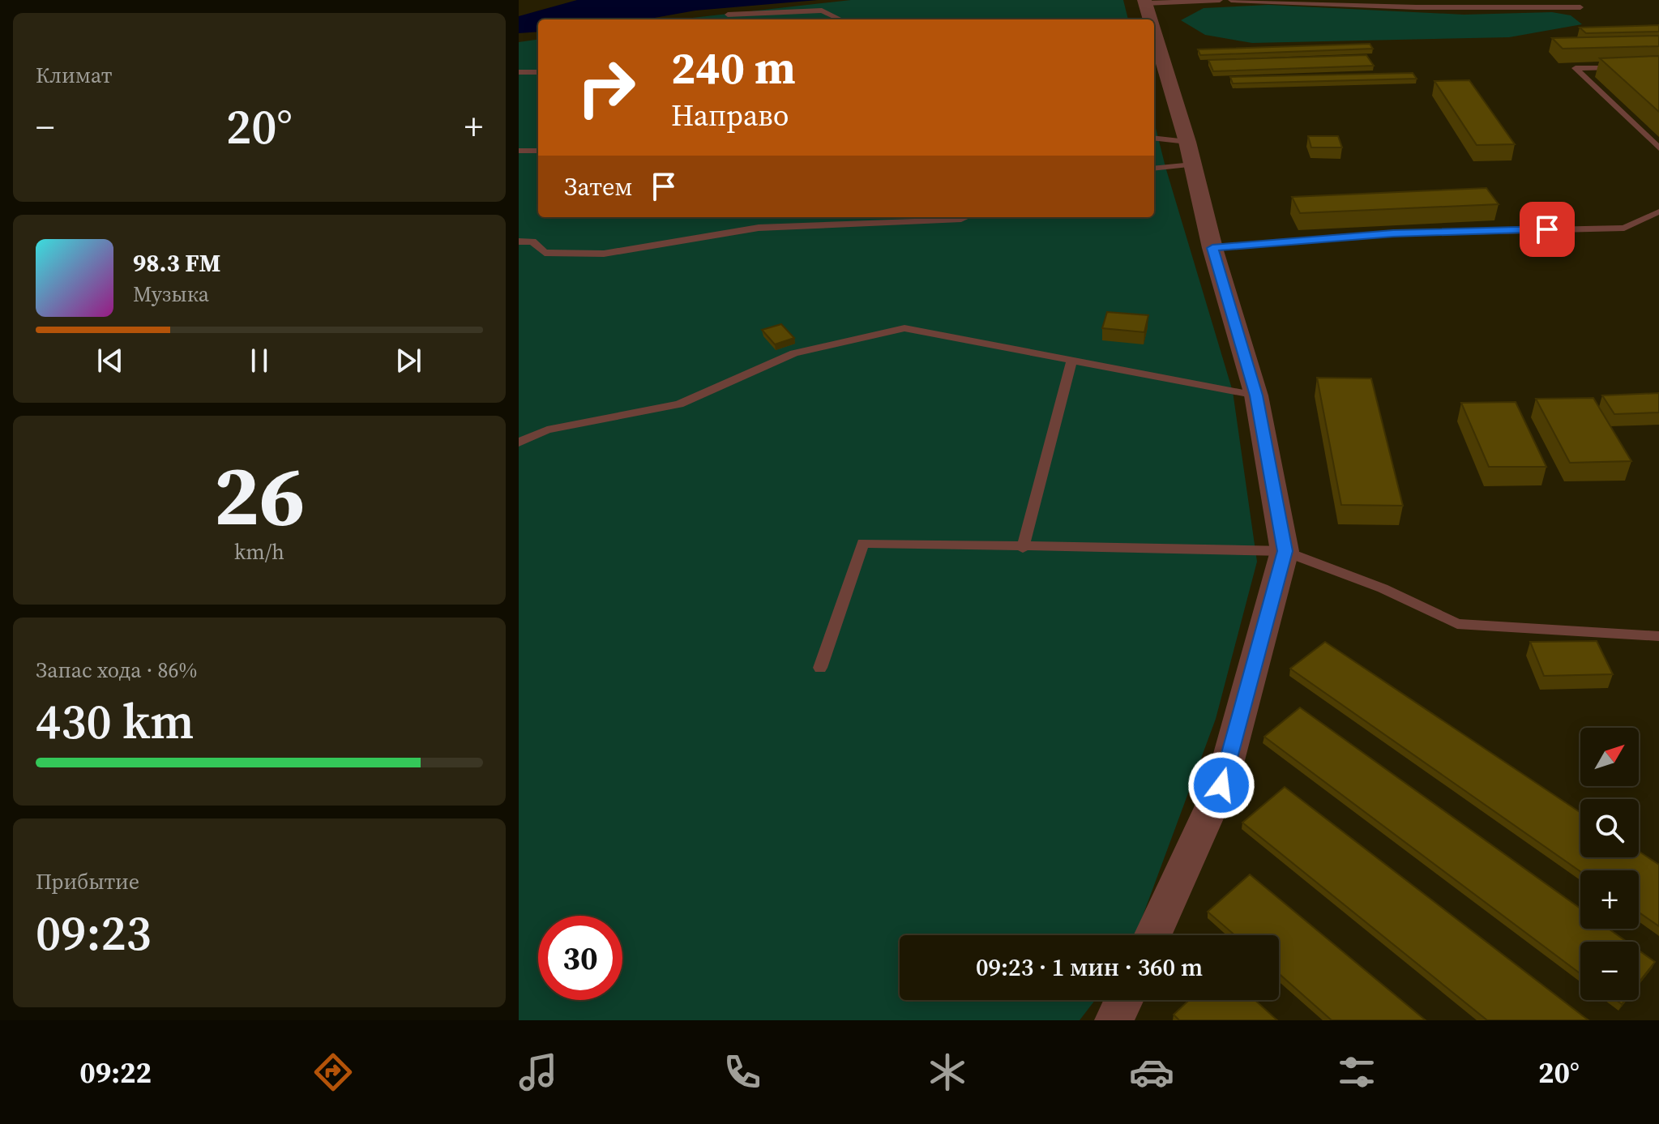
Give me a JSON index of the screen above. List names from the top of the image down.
{
  "north": "top right",
  "page": {
    "tile": [
      "Климат",
      ["26", "km/h"],
      ["Запас хода · 86%", "430 km"],
      ["Прибытие", "09:23"]
    ],
    "turn": ["240 m", "Направо"],
    "heat": ["−", "20°", "+"],
    "then": "Затем",
    "song": ["98.3 FM", "Музыка"],
    "map_buttons": ["+", "−"],
    "limit": "30",
    "trip": "09:23 · 1 мин · 360 m",
    "tabs": ["09:22", "20°"]
  }
}
